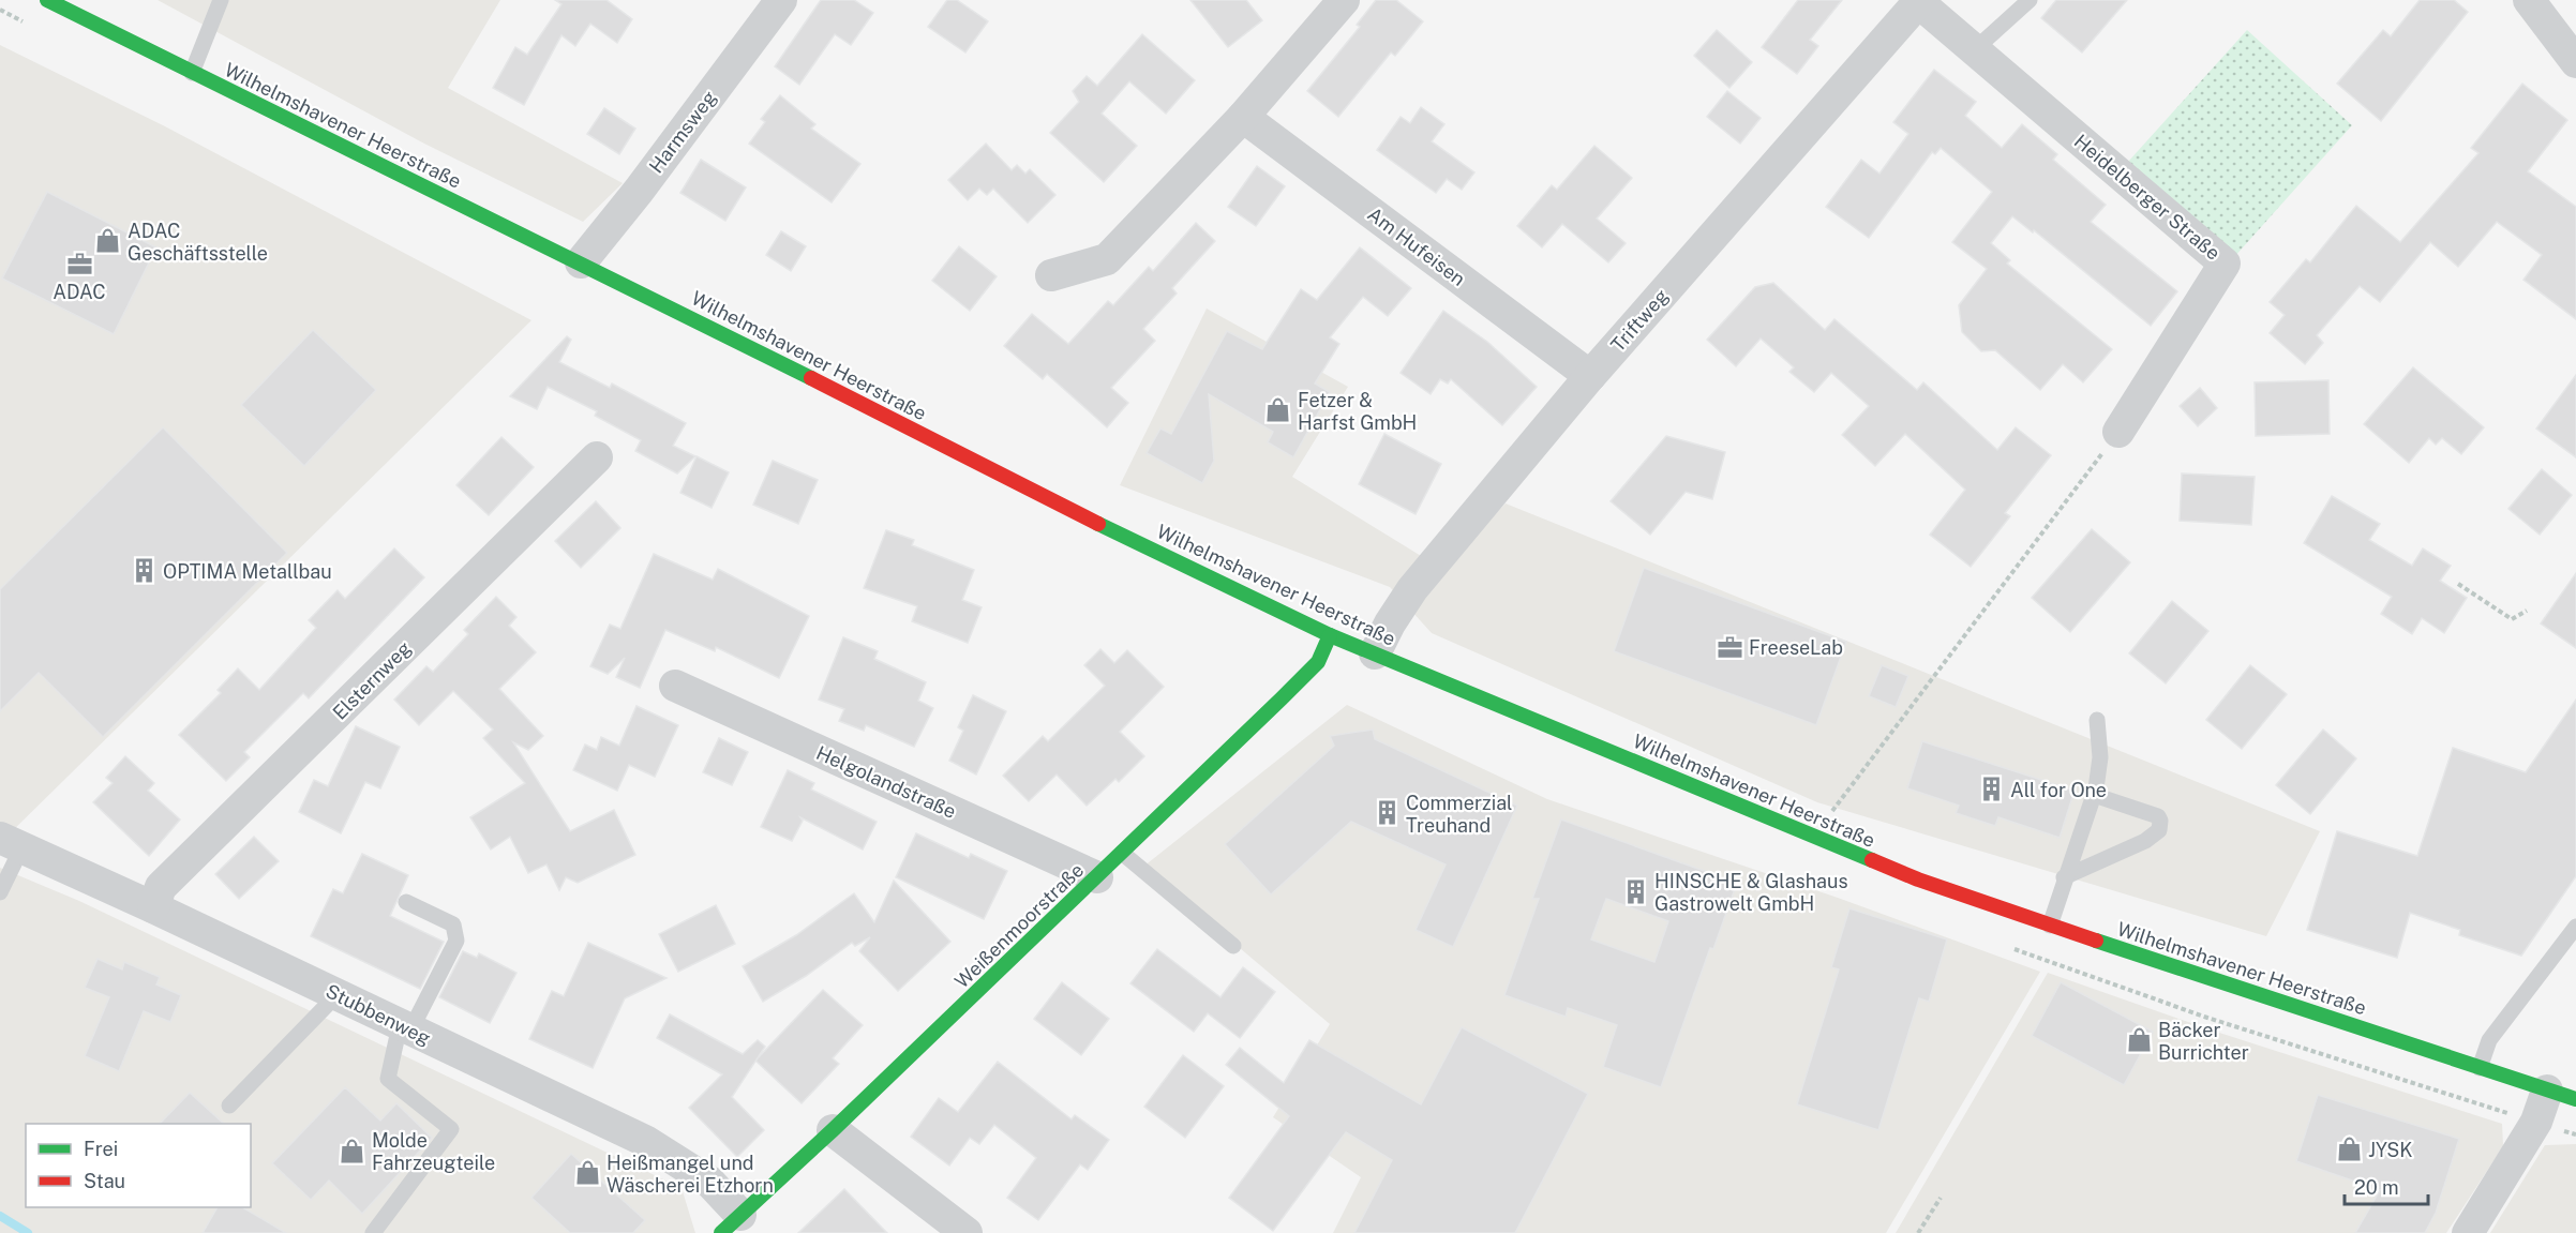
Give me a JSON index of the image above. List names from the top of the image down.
{
  "streets": {
    "street": [
      "Wilhelmshavener Heerstraße",
      "Harmsweg",
      "Heidelberger Straße",
      "Am Hufeisen",
      "Triftweg",
      "Elsternweg",
      "Helgolandstraße",
      "Weißenmoorstraße",
      "Stubbenweg"
    ]
  },
  "crossings": [
    ["Wilhelmshavener Heerstraße", "Harmsweg"],
    ["Wilhelmshavener Heerstraße", "Triftweg"],
    ["Wilhelmshavener Heerstraße", "Weißenmoorstraße"],
    ["Heidelberger Straße", "Triftweg"],
    ["Am Hufeisen", "Triftweg"],
    ["Elsternweg", "Stubbenweg"],
    ["Helgolandstraße", "Weißenmoorstraße"],
    ["Weißenmoorstraße", "Stubbenweg"]
  ],
  "places": {
    "shop": [
      "ADAC Geschäftsstelle",
      "Fetzer & Harfst GmbH",
      "Bäcker Burrichter",
      "JYSK",
      "Molde Fahrzeugteile",
      "Heißmangel und Wäscherei Etzhorn"
    ],
    "office": ["ADAC", "FreeseLab"],
    "building": [
      "OPTIMA Metallbau",
      "All for One",
      "Commerzial Treuhand",
      "HINSCHE & Glashaus Gastrowelt GmbH"
    ]
  },
  "legend": ["Frei", "Stau"],
  "scale_bar": "20 m"
}
